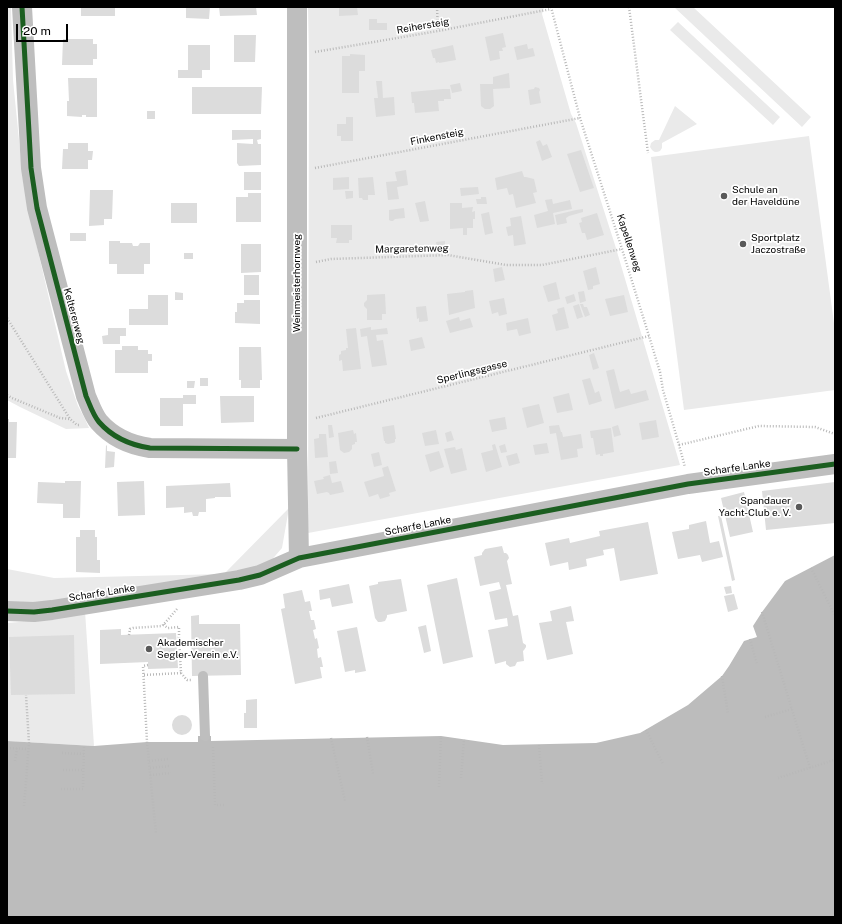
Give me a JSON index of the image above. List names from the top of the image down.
{
  "streets": {
    "street": ["Weinmeisterhornweg", "Keltererweg", "Scharfe Lanke"],
    "path": [
      "Reihersteig",
      "Finkensteig",
      "Kapellenweg",
      "Margaretenweg",
      "Sperlingsgasse"
    ]
  },
  "crossings": [
    ["Reihersteig", "Kapellenweg"],
    ["Reihersteig", "Weinmeisterhornweg"],
    ["Finkensteig", "Kapellenweg"],
    ["Finkensteig", "Weinmeisterhornweg"],
    ["Kapellenweg", "Margaretenweg"],
    ["Kapellenweg", "Sperlingsgasse"],
    ["Kapellenweg", "Scharfe Lanke"],
    ["Margaretenweg", "Weinmeisterhornweg"],
    ["Weinmeisterhornweg", "Keltererweg"],
    ["Weinmeisterhornweg", "Sperlingsgasse"],
    ["Weinmeisterhornweg", "Scharfe Lanke"]
  ],
  "places": [
    "Schule an der Haveldüne",
    "Sportplatz Jaczostraße",
    "Spandauer Yacht-Club e. V.",
    "Akademischer Segler-Verein e.V."
  ],
  "scale_bar": "20 m"
}
